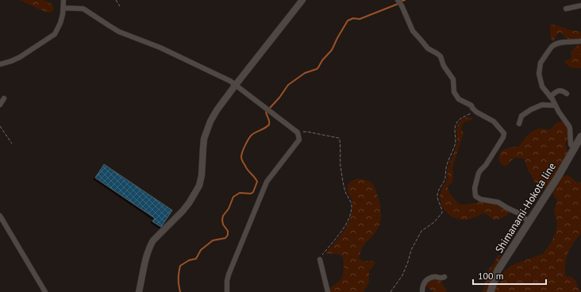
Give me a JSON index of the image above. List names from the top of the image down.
{
  "streets": {
    "main road": ["Shimanami-Hokota line"]
  },
  "scale_bar": "100 m"
}
